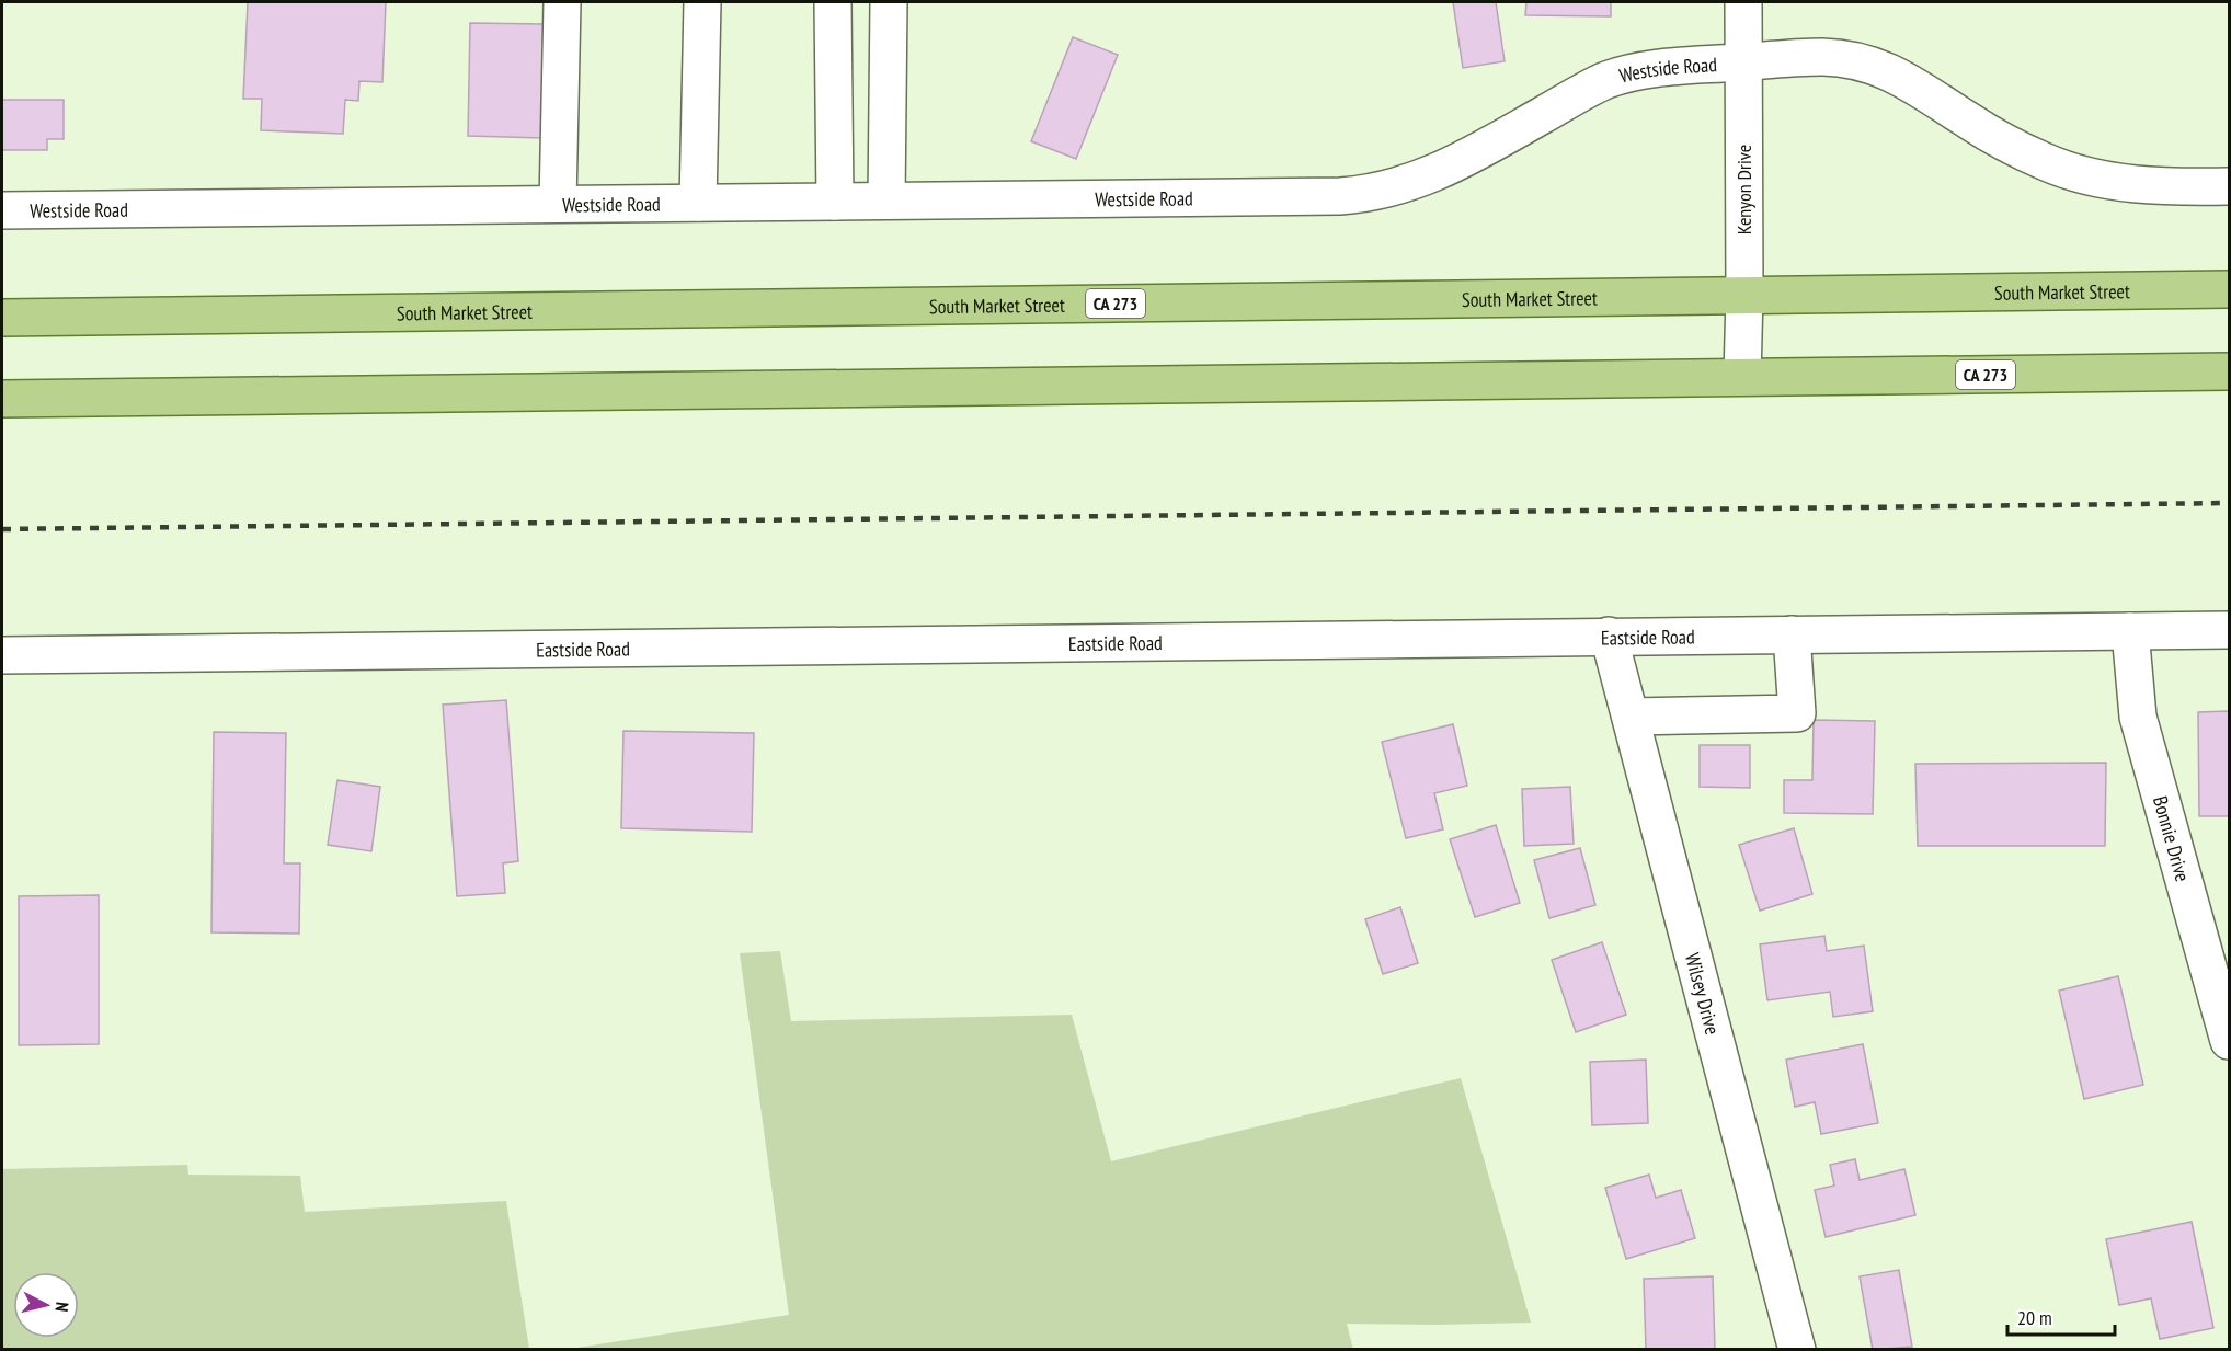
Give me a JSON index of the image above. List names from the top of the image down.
{
  "streets": {
    "main road": ["South Market Street", "CA 273"],
    "street": [
      "Westside Road",
      "Kenyon Drive",
      "Eastside Road",
      "Bonnie Drive",
      "Wilsey Drive"
    ]
  },
  "crossings": [
    ["Westside Road", "Kenyon Drive"],
    ["Kenyon Drive", "South Market Street"],
    ["Kenyon Drive", "CA 273"],
    ["Eastside Road", "Bonnie Drive"],
    ["Eastside Road", "Wilsey Drive"]
  ],
  "scale_bar": "20 m",
  "north": "right"
}
